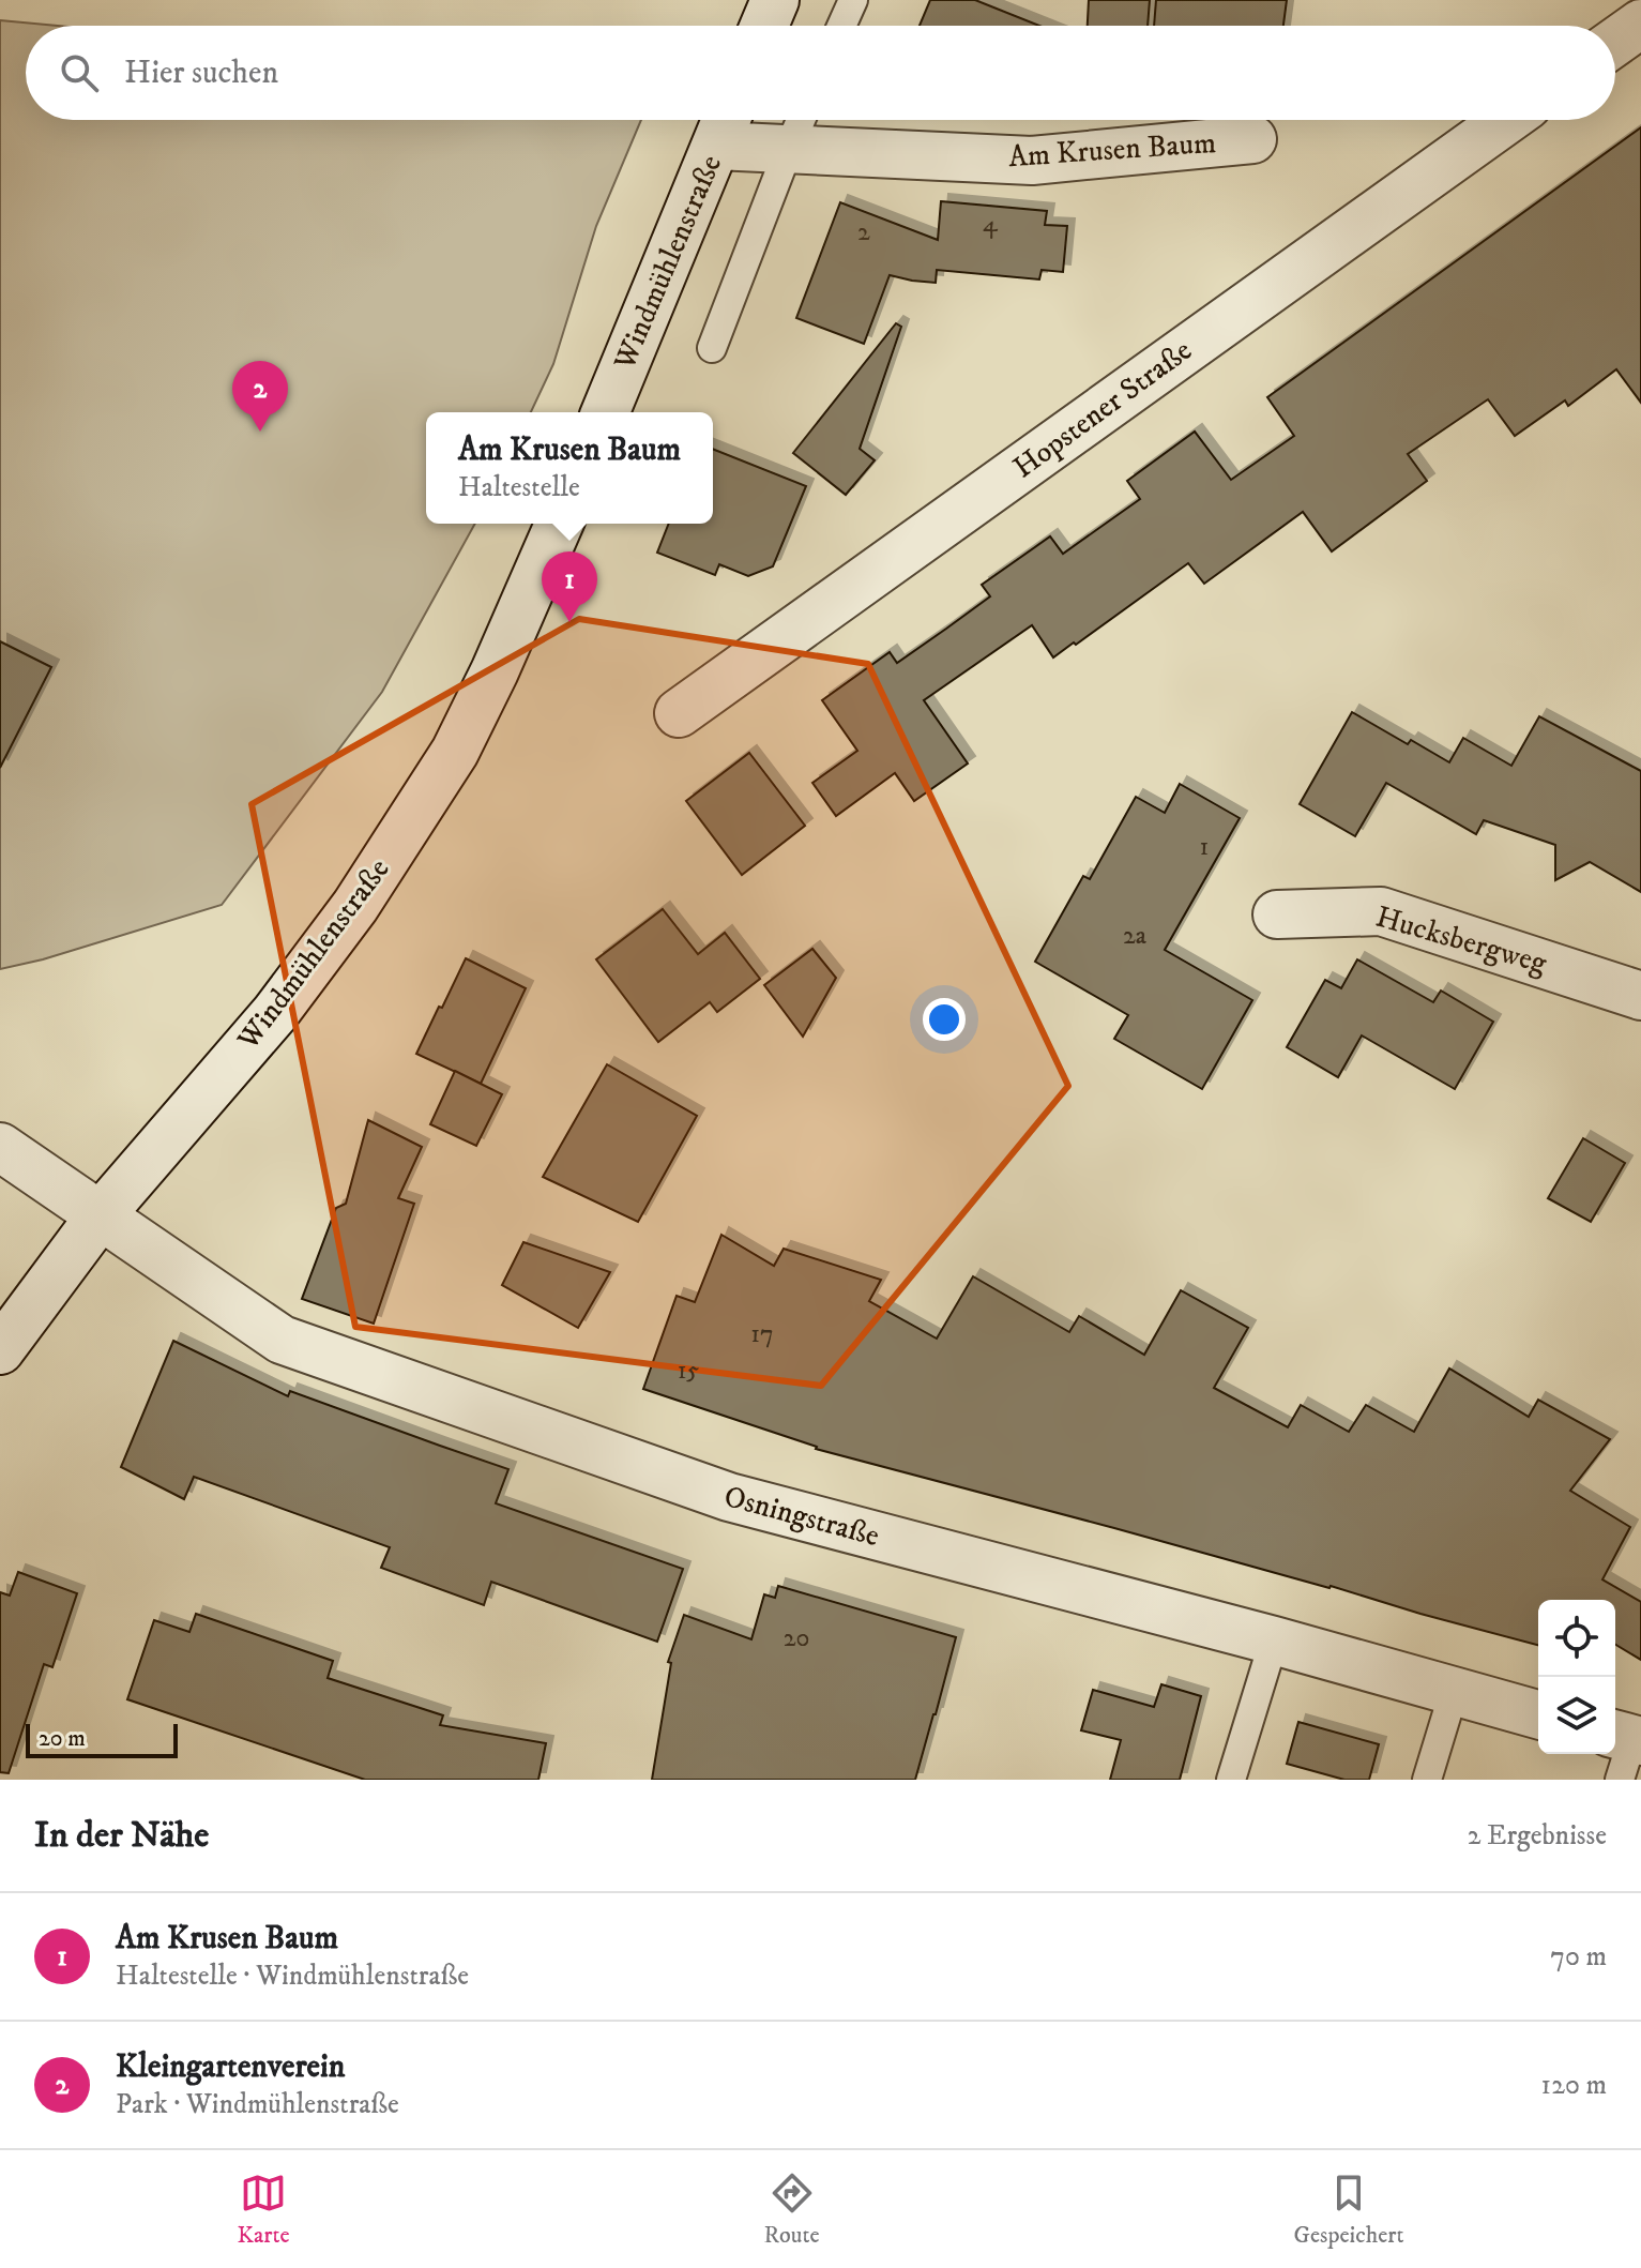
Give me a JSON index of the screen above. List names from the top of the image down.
{
  "streets": {
    "street": [
      "Am Krusen Baum",
      "Windmühlenstraße",
      "Hopstener Straße",
      "Hucksbergweg",
      "Osningstraße"
    ]
  },
  "crossings": [
    ["Am Krusen Baum", "Windmühlenstraße"],
    ["Windmühlenstraße", "Osningstraße"]
  ],
  "house_numbers": [
    "4",
    "2",
    "1",
    "2a",
    "17",
    "15",
    "20"
  ],
  "scale_bar": "20 m",
  "page": {
    "search": "Hier suchen",
    "pins": ["2", "1"],
    "popup": ["Am Krusen Baum", "Haltestelle"],
    "scale": "20 m",
    "heading": ["In der Nähe", "2 Ergebnisse"],
    "list": [
      {
        "mark": "1",
        "name": "Am Krusen Baum",
        "note": "Haltestelle · Windmühlenstraße",
        "value": "70 m"
      },
      {
        "mark": "2",
        "name": "Kleingartenverein",
        "note": "Park · Windmühlenstraße",
        "value": "120 m"
      }
    ],
    "nav": ["Karte", "Route", "Gespeichert"]
  }
}
